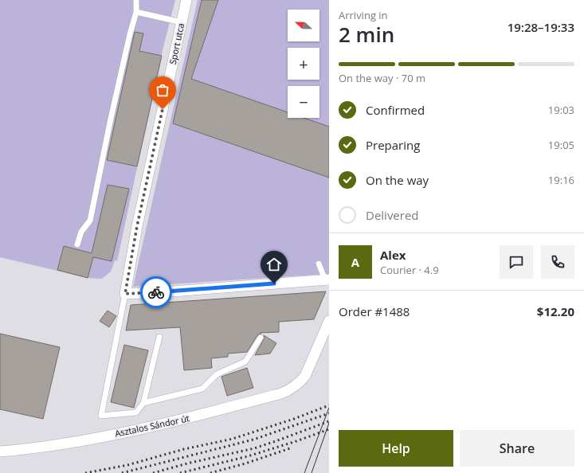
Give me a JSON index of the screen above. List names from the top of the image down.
{
  "streets": {
    "street": ["Sport utca", "Asztalos Sándor út"]
  },
  "north": "left",
  "page": {
    "heading": ["2 min", "Arriving in", "19:28–19:33"],
    "panel": [
      "Alex",
      "Courier · 4.9",
      "Order #1488",
      "$12.20"
    ],
    "map_buttons": ["+", "−"],
    "bar": "On the way · 70 m",
    "list": [
      ["Confirmed", "19:03"],
      ["Preparing", "19:05"],
      ["On the way", "19:16"],
      "Delivered"
    ],
    "round": "A",
    "buttons": ["Help", "Share"]
  }
}
